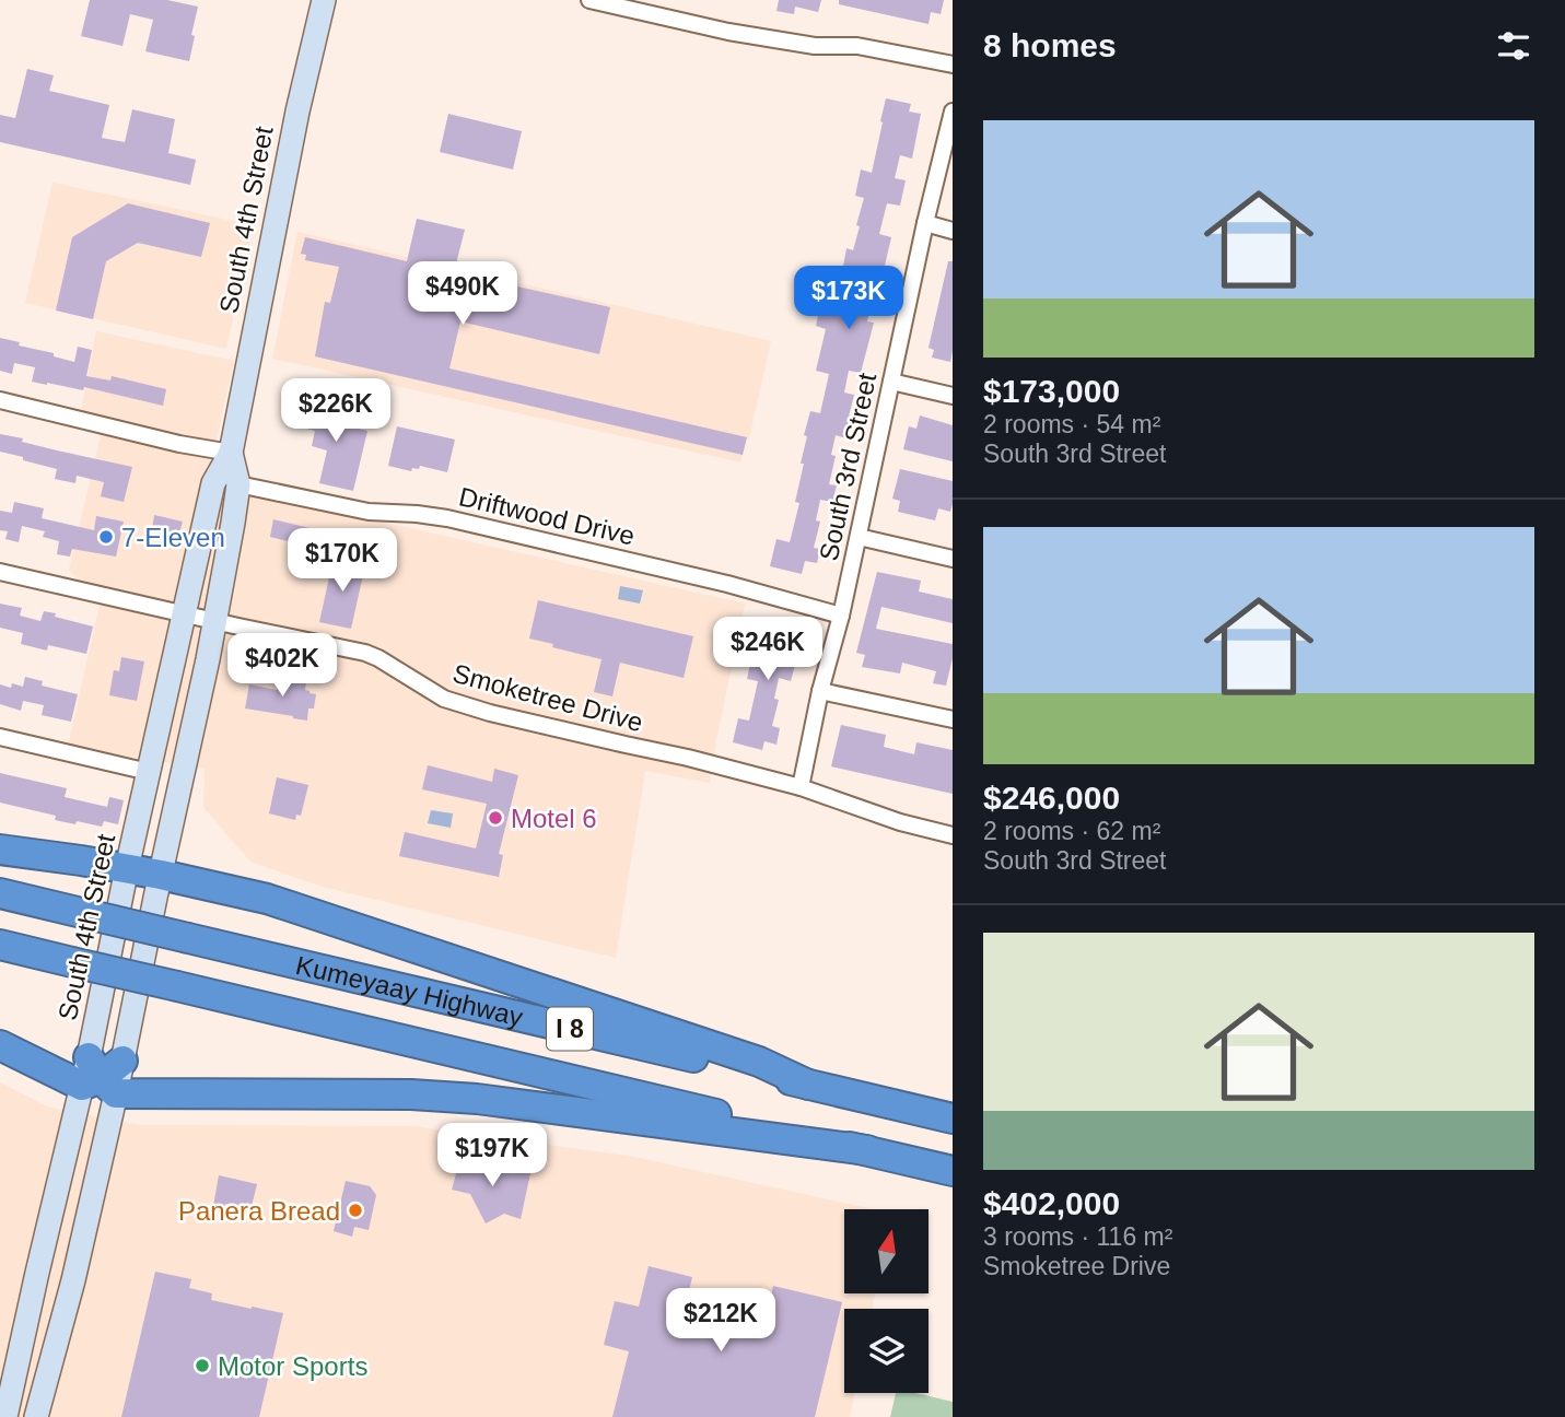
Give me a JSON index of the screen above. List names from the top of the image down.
{
  "streets": {
    "highway": ["Kumeyaay Highway", "I 8"],
    "main road": ["South 4th Street"],
    "street": ["South 3rd Street", "Driftwood Drive", "Smoketree Drive"]
  },
  "crossings": [
    ["South 4th Street", "Driftwood Drive"],
    ["South 4th Street", "Smoketree Drive"],
    ["South 3rd Street", "Driftwood Drive"],
    ["South 3rd Street", "Smoketree Drive"]
  ],
  "places": [
    "7-Eleven",
    "Motel 6",
    "Panera Bread",
    "Motor Sports"
  ],
  "north": "top",
  "page": {
    "heading": "8 homes",
    "list": [
      {
        "name": "$173,000",
        "note": "2 rooms · 54 m² · South 3rd Street"
      },
      {
        "name": "$246,000",
        "note": "2 rooms · 62 m² · South 3rd Street"
      },
      {
        "name": "$402,000",
        "note": "3 rooms · 116 m² · Smoketree Drive"
      }
    ],
    "price": [
      "$490K",
      "$173K",
      "$226K",
      "$170K",
      "$246K",
      "$402K",
      "$197K",
      "$212K"
    ]
  }
}
